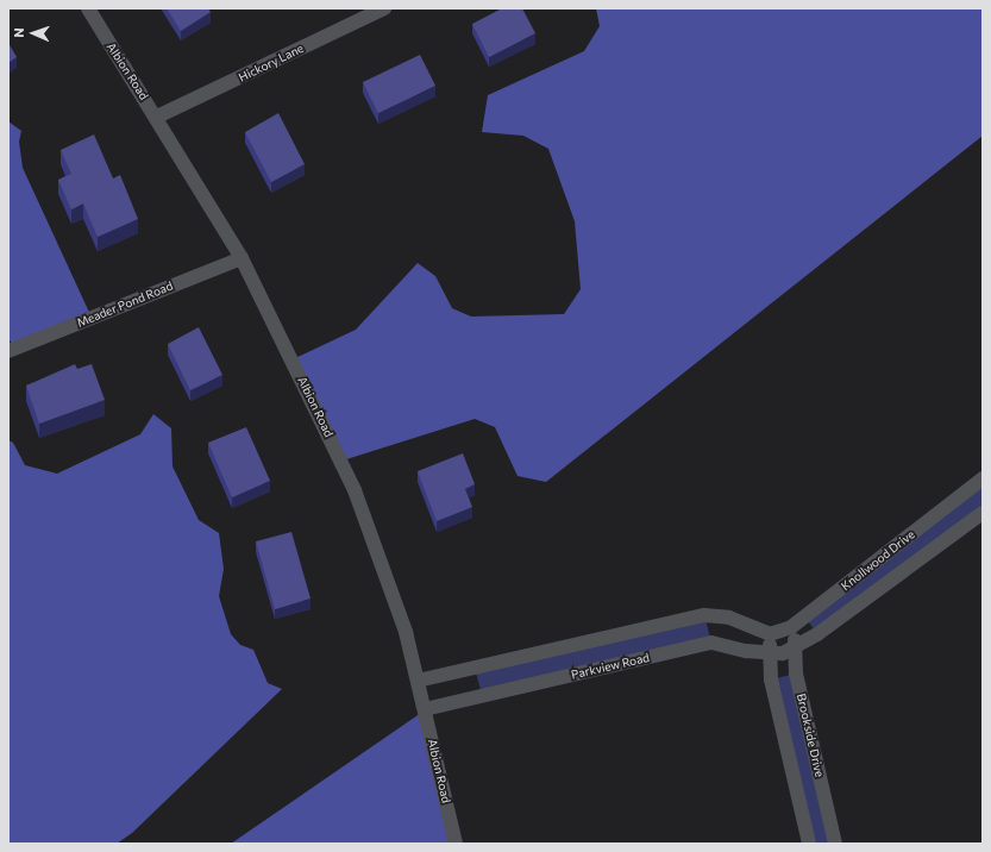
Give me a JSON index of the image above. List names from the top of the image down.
{
  "streets": {
    "street": [
      "Hickory Lane",
      "Albion Road",
      "Meader Pond Road",
      "Knollwood Drive",
      "Parkview Road",
      "Brookside Drive"
    ]
  },
  "crossings": [
    ["Hickory Lane", "Albion Road"],
    ["Albion Road", "Meader Pond Road"],
    ["Albion Road", "Parkview Road"],
    ["Knollwood Drive", "Parkview Road"],
    ["Knollwood Drive", "Brookside Drive"],
    ["Parkview Road", "Brookside Drive"]
  ],
  "north": "left"
}
